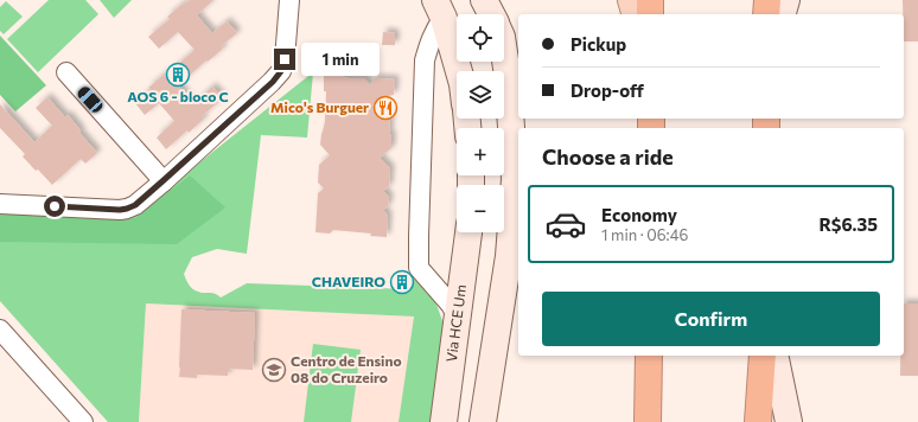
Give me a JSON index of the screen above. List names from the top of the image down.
{
  "streets": {
    "main road": ["Via HCE Um"]
  },
  "places": {
    "building": ["AOS 6 - bloco C", "CHAVEIRO"],
    "restaurant": ["Mico's Burguer"],
    "school or university": ["Centro de Ensino 08 do Cruzeiro"]
  },
  "page": {
    "map_buttons": ["+", "−"],
    "banner": ["Pickup", "Drop-off"],
    "bubble": "1 min",
    "heading": "Choose a ride",
    "list": [
      {
        "name": "Economy",
        "note": "1 min · 06:46",
        "value": "R$6.35"
      }
    ],
    "buttons": "Confirm"
  }
}
